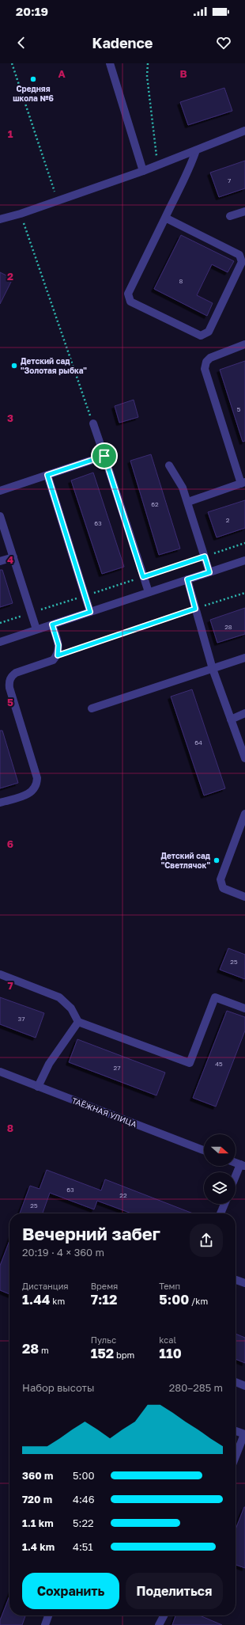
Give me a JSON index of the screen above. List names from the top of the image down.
{
  "streets": {
    "street": ["ТАЁЖНАЯ УЛИЦА"]
  },
  "places": ["Средняя школа №6", "Детский сад \"Золотая рыбка\"", "Детский сад \"Светлячок\""],
  "house_numbers": [
    "7",
    "8",
    "5",
    "62",
    "2",
    "63",
    "28",
    "64",
    "25",
    "37",
    "45",
    "27",
    "63",
    "22",
    "25"
  ],
  "north": "right",
  "page": {
    "status": "20:19",
    "header": "Kadence",
    "heading": ["Вечерний забег", "20:19 · 4 × 360 m"],
    "stats": [
      ["Дистанция", "1.44 km"],
      ["Время", "7:12"],
      ["Темп", "5:00 /km"],
      ["28 m"],
      ["Пульс", "152 bpm"],
      ["kcal", "110"]
    ],
    "chart": ["Набор высоты", "280–285 m"],
    "list": [
      {
        "name": "360 m",
        "note": "5:00"
      },
      {
        "name": "720 m",
        "note": "4:46"
      },
      {
        "name": "1.1 km",
        "note": "5:22"
      },
      {
        "name": "1.4 km",
        "note": "4:51"
      }
    ],
    "buttons": ["Сохранить", "Поделиться"]
  },
  "grid": {
    "columns": ["A", "B"],
    "rows": [
      "1",
      "2",
      "3",
      "4",
      "5",
      "6",
      "7",
      "8"
    ]
  }
}
